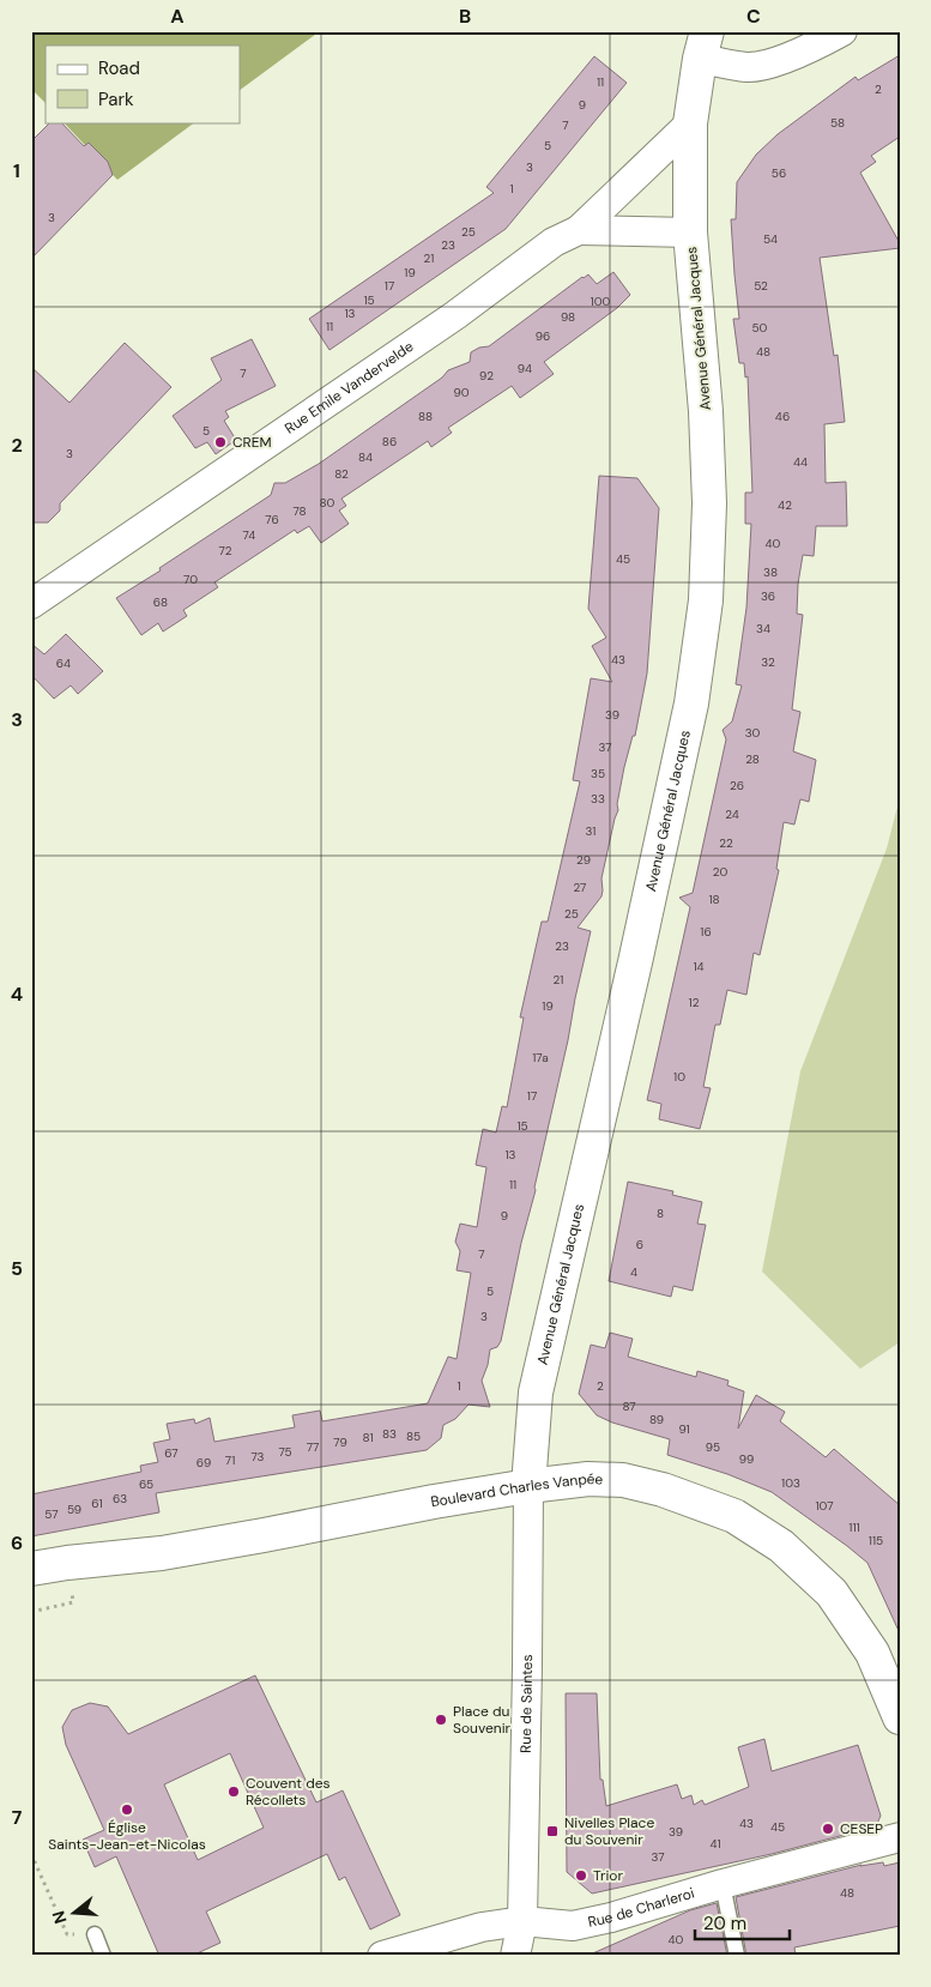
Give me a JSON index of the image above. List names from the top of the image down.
{
  "streets": {
    "main road": ["Avenue Général Jacques", "Boulevard Charles Vanpée"],
    "street": ["Rue Emile Vandervelde", "Rue de Saintes", "Rue de Charleroi"]
  },
  "crossings": [
    ["Avenue Général Jacques", "Rue Emile Vandervelde"],
    ["Avenue Général Jacques", "Boulevard Charles Vanpée"],
    ["Avenue Général Jacques", "Rue de Saintes"],
    ["Boulevard Charles Vanpée", "Rue de Saintes"],
    ["Rue de Saintes", "Rue de Charleroi"]
  ],
  "places": {
    "other": [
      "CREM",
      "Place du Souvenir",
      "Couvent des Récollets",
      "Église Saints-Jean-et-Nicolas",
      "CESEP",
      "Trior"
    ],
    "transit": ["Nivelles Place du Souvenir"]
  },
  "house_numbers": [
    "11",
    "2",
    "9",
    "58",
    "7",
    "5",
    "3",
    "56",
    "1",
    "3",
    "25",
    "54",
    "23",
    "21",
    "19",
    "17",
    "52",
    "15",
    "100",
    "13",
    "98",
    "11",
    "50",
    "96",
    "48",
    "94",
    "7",
    "92",
    "90",
    "88",
    "46",
    "5",
    "86",
    "3",
    "84",
    "44",
    "82",
    "80",
    "42",
    "78",
    "76",
    "74",
    "40",
    "72",
    "45",
    "38",
    "70",
    "36",
    "68",
    "34",
    "43",
    "32",
    "64",
    "39",
    "30",
    "37",
    "28",
    "35",
    "26",
    "33",
    "24",
    "31",
    "22",
    "29",
    "20",
    "27",
    "18",
    "25",
    "16",
    "23",
    "14",
    "21",
    "12",
    "19",
    "17a",
    "10",
    "17",
    "15",
    "13",
    "11",
    "8",
    "9",
    "6",
    "7",
    "4",
    "5",
    "3",
    "1",
    "2",
    "87",
    "89",
    "91",
    "83",
    "85",
    "81",
    "79",
    "77",
    "95",
    "75",
    "67",
    "73",
    "99",
    "71",
    "69",
    "103",
    "65",
    "63",
    "61",
    "107",
    "59",
    "57",
    "111",
    "115",
    "43",
    "45",
    "39",
    "41",
    "37",
    "48",
    "40"
  ],
  "legend": ["Road", "Park"],
  "scale_bar": "20 m",
  "north": "left",
  "grid": {
    "columns": ["A", "B", "C"],
    "rows": [
      "1",
      "2",
      "3",
      "4",
      "5",
      "6",
      "7"
    ]
  }
}
